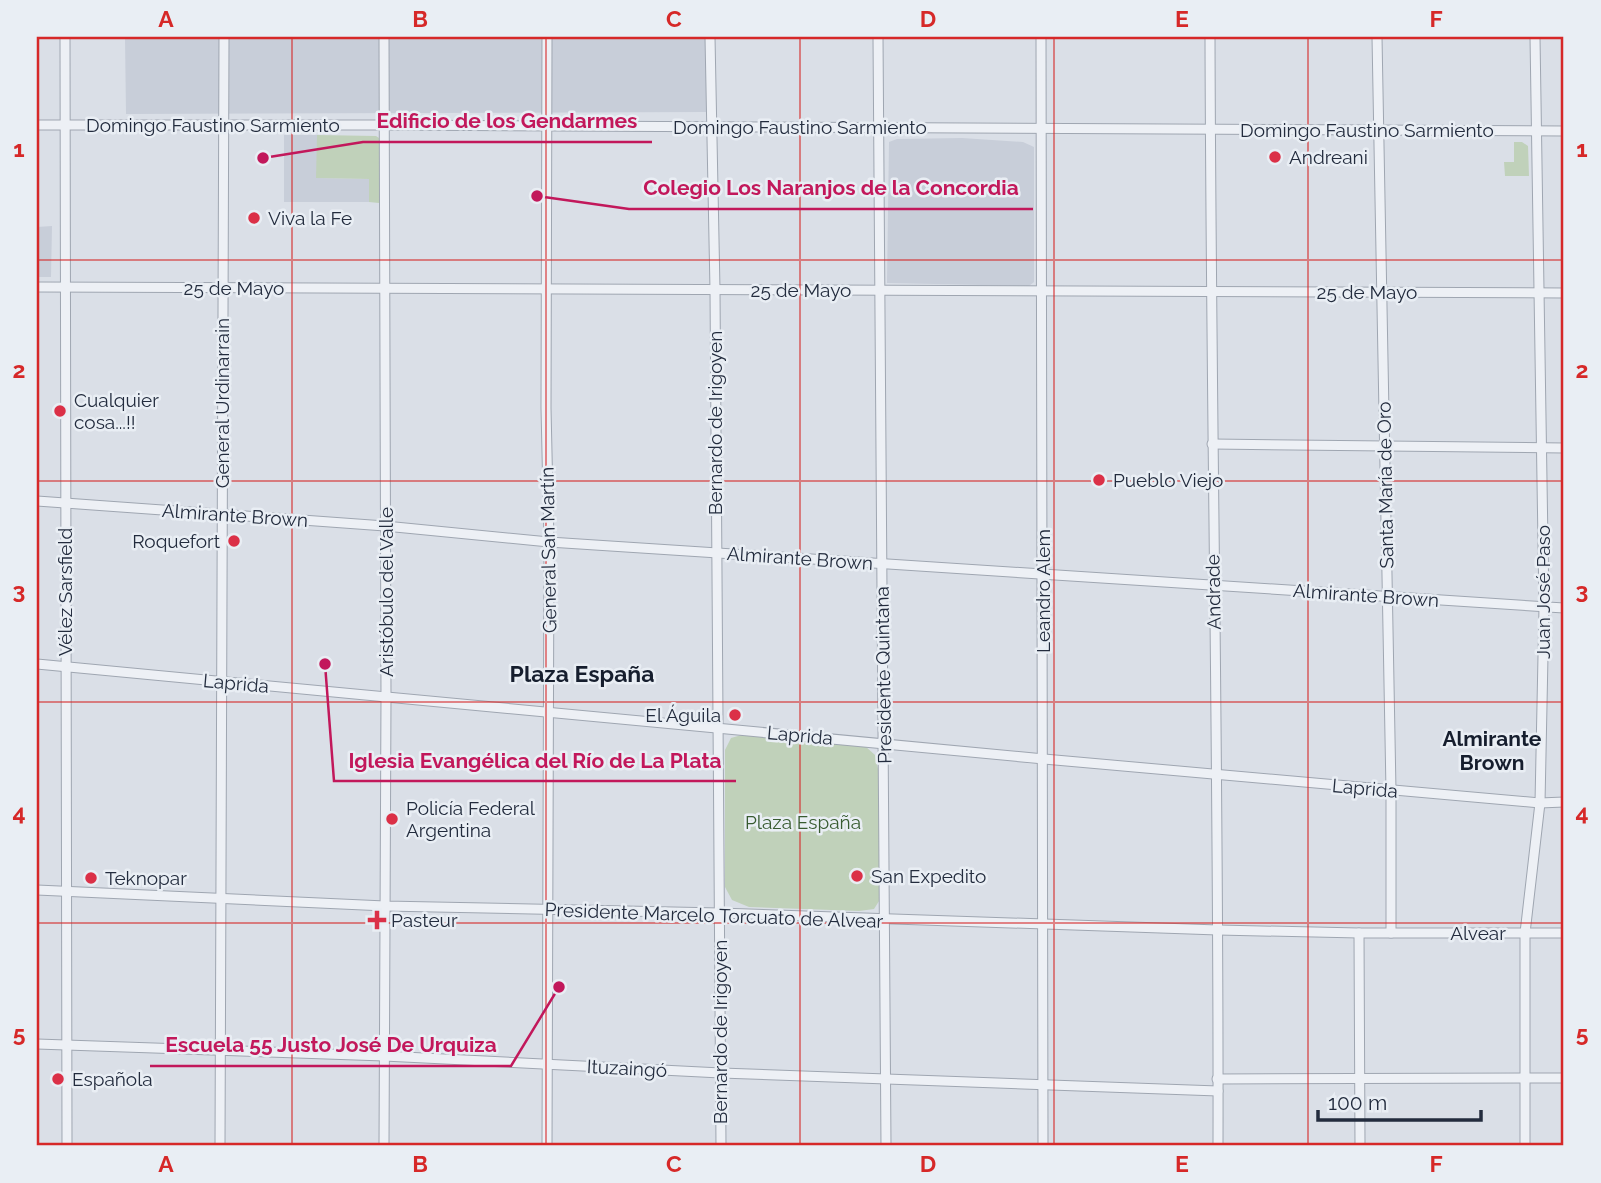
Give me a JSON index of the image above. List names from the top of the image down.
{
  "streets": {
    "street": [
      "Domingo Faustino Sarmiento",
      "25 de Mayo",
      "General Urdinarrain",
      "Bernardo de Irigoyen",
      "Santa María de Oro",
      "Almirante Brown",
      "General San Martín",
      "Leandro Alem",
      "Vélez Sarsfield",
      "Aristóbulo del Valle",
      "Andrade",
      "Juan José Paso",
      "Presidente Quintana",
      "Laprida",
      "Presidente Marcelo Torcuato de Alvear",
      "Alvear",
      "Ituzaingó"
    ]
  },
  "crossings": [
    ["Domingo Faustino Sarmiento", "General Urdinarrain"],
    ["Domingo Faustino Sarmiento", "Bernardo de Irigoyen"],
    ["Domingo Faustino Sarmiento", "Santa María de Oro"],
    ["Domingo Faustino Sarmiento", "General San Martín"],
    ["Domingo Faustino Sarmiento", "Leandro Alem"],
    ["Domingo Faustino Sarmiento", "Vélez Sarsfield"],
    ["Domingo Faustino Sarmiento", "Aristóbulo del Valle"],
    ["Domingo Faustino Sarmiento", "Andrade"],
    ["Domingo Faustino Sarmiento", "Juan José Paso"],
    ["Domingo Faustino Sarmiento", "Presidente Quintana"],
    ["25 de Mayo", "General Urdinarrain"],
    ["25 de Mayo", "Bernardo de Irigoyen"],
    ["25 de Mayo", "Santa María de Oro"],
    ["25 de Mayo", "General San Martín"],
    ["25 de Mayo", "Leandro Alem"],
    ["25 de Mayo", "Vélez Sarsfield"],
    ["25 de Mayo", "Aristóbulo del Valle"],
    ["25 de Mayo", "Andrade"],
    ["25 de Mayo", "Juan José Paso"],
    ["25 de Mayo", "Presidente Quintana"],
    ["General Urdinarrain", "Almirante Brown"],
    ["General Urdinarrain", "Laprida"],
    ["General Urdinarrain", "Presidente Marcelo Torcuato de Alvear"],
    ["General Urdinarrain", "Ituzaingó"],
    ["Bernardo de Irigoyen", "Almirante Brown"],
    ["Bernardo de Irigoyen", "Laprida"],
    ["Bernardo de Irigoyen", "Presidente Marcelo Torcuato de Alvear"],
    ["Bernardo de Irigoyen", "Ituzaingó"],
    ["Santa María de Oro", "Almirante Brown"],
    ["Santa María de Oro", "Laprida"],
    ["Santa María de Oro", "Presidente Marcelo Torcuato de Alvear"],
    ["Santa María de Oro", "Alvear"],
    ["Almirante Brown", "General San Martín"],
    ["Almirante Brown", "Leandro Alem"],
    ["Almirante Brown", "Vélez Sarsfield"],
    ["Almirante Brown", "Aristóbulo del Valle"],
    ["Almirante Brown", "Andrade"],
    ["Almirante Brown", "Juan José Paso"],
    ["Almirante Brown", "Presidente Quintana"],
    ["General San Martín", "Laprida"],
    ["General San Martín", "Presidente Marcelo Torcuato de Alvear"],
    ["General San Martín", "Ituzaingó"],
    ["Leandro Alem", "Laprida"],
    ["Leandro Alem", "Presidente Marcelo Torcuato de Alvear"],
    ["Leandro Alem", "Ituzaingó"],
    ["Vélez Sarsfield", "Laprida"],
    ["Vélez Sarsfield", "Presidente Marcelo Torcuato de Alvear"],
    ["Vélez Sarsfield", "Ituzaingó"],
    ["Aristóbulo del Valle", "Laprida"],
    ["Aristóbulo del Valle", "Presidente Marcelo Torcuato de Alvear"],
    ["Aristóbulo del Valle", "Ituzaingó"],
    ["Andrade", "Laprida"],
    ["Andrade", "Presidente Marcelo Torcuato de Alvear"],
    ["Andrade", "Ituzaingó"],
    ["Juan José Paso", "Laprida"],
    ["Juan José Paso", "Alvear"],
    ["Presidente Quintana", "Laprida"],
    ["Presidente Quintana", "Presidente Marcelo Torcuato de Alvear"],
    ["Presidente Quintana", "Ituzaingó"],
    ["Presidente Marcelo Torcuato de Alvear", "Alvear"]
  ],
  "districts": ["Plaza España", "Almirante Brown"],
  "parks": ["Plaza España"],
  "places": {
    "other": [
      "Andreani",
      "Edificio de los Gendarmes",
      "Colegio Los Naranjos de la Concordia",
      "Viva la Fe",
      "Cualquier cosa...!!",
      "Pueblo Viejo",
      "Roquefort",
      "Iglesia Evangélica del Río de La Plata",
      "El Águila",
      "Policía Federal Argentina",
      "San Expedito",
      "Teknopar",
      "Escuela 55 Justo José De Urquiza",
      "Española"
    ],
    "health": ["Pasteur"]
  },
  "scale_bar": "100 m",
  "grid": {
    "columns": [
      "A",
      "B",
      "C",
      "D",
      "E",
      "F"
    ],
    "rows": [
      "1",
      "2",
      "3",
      "4",
      "5"
    ]
  }
}
